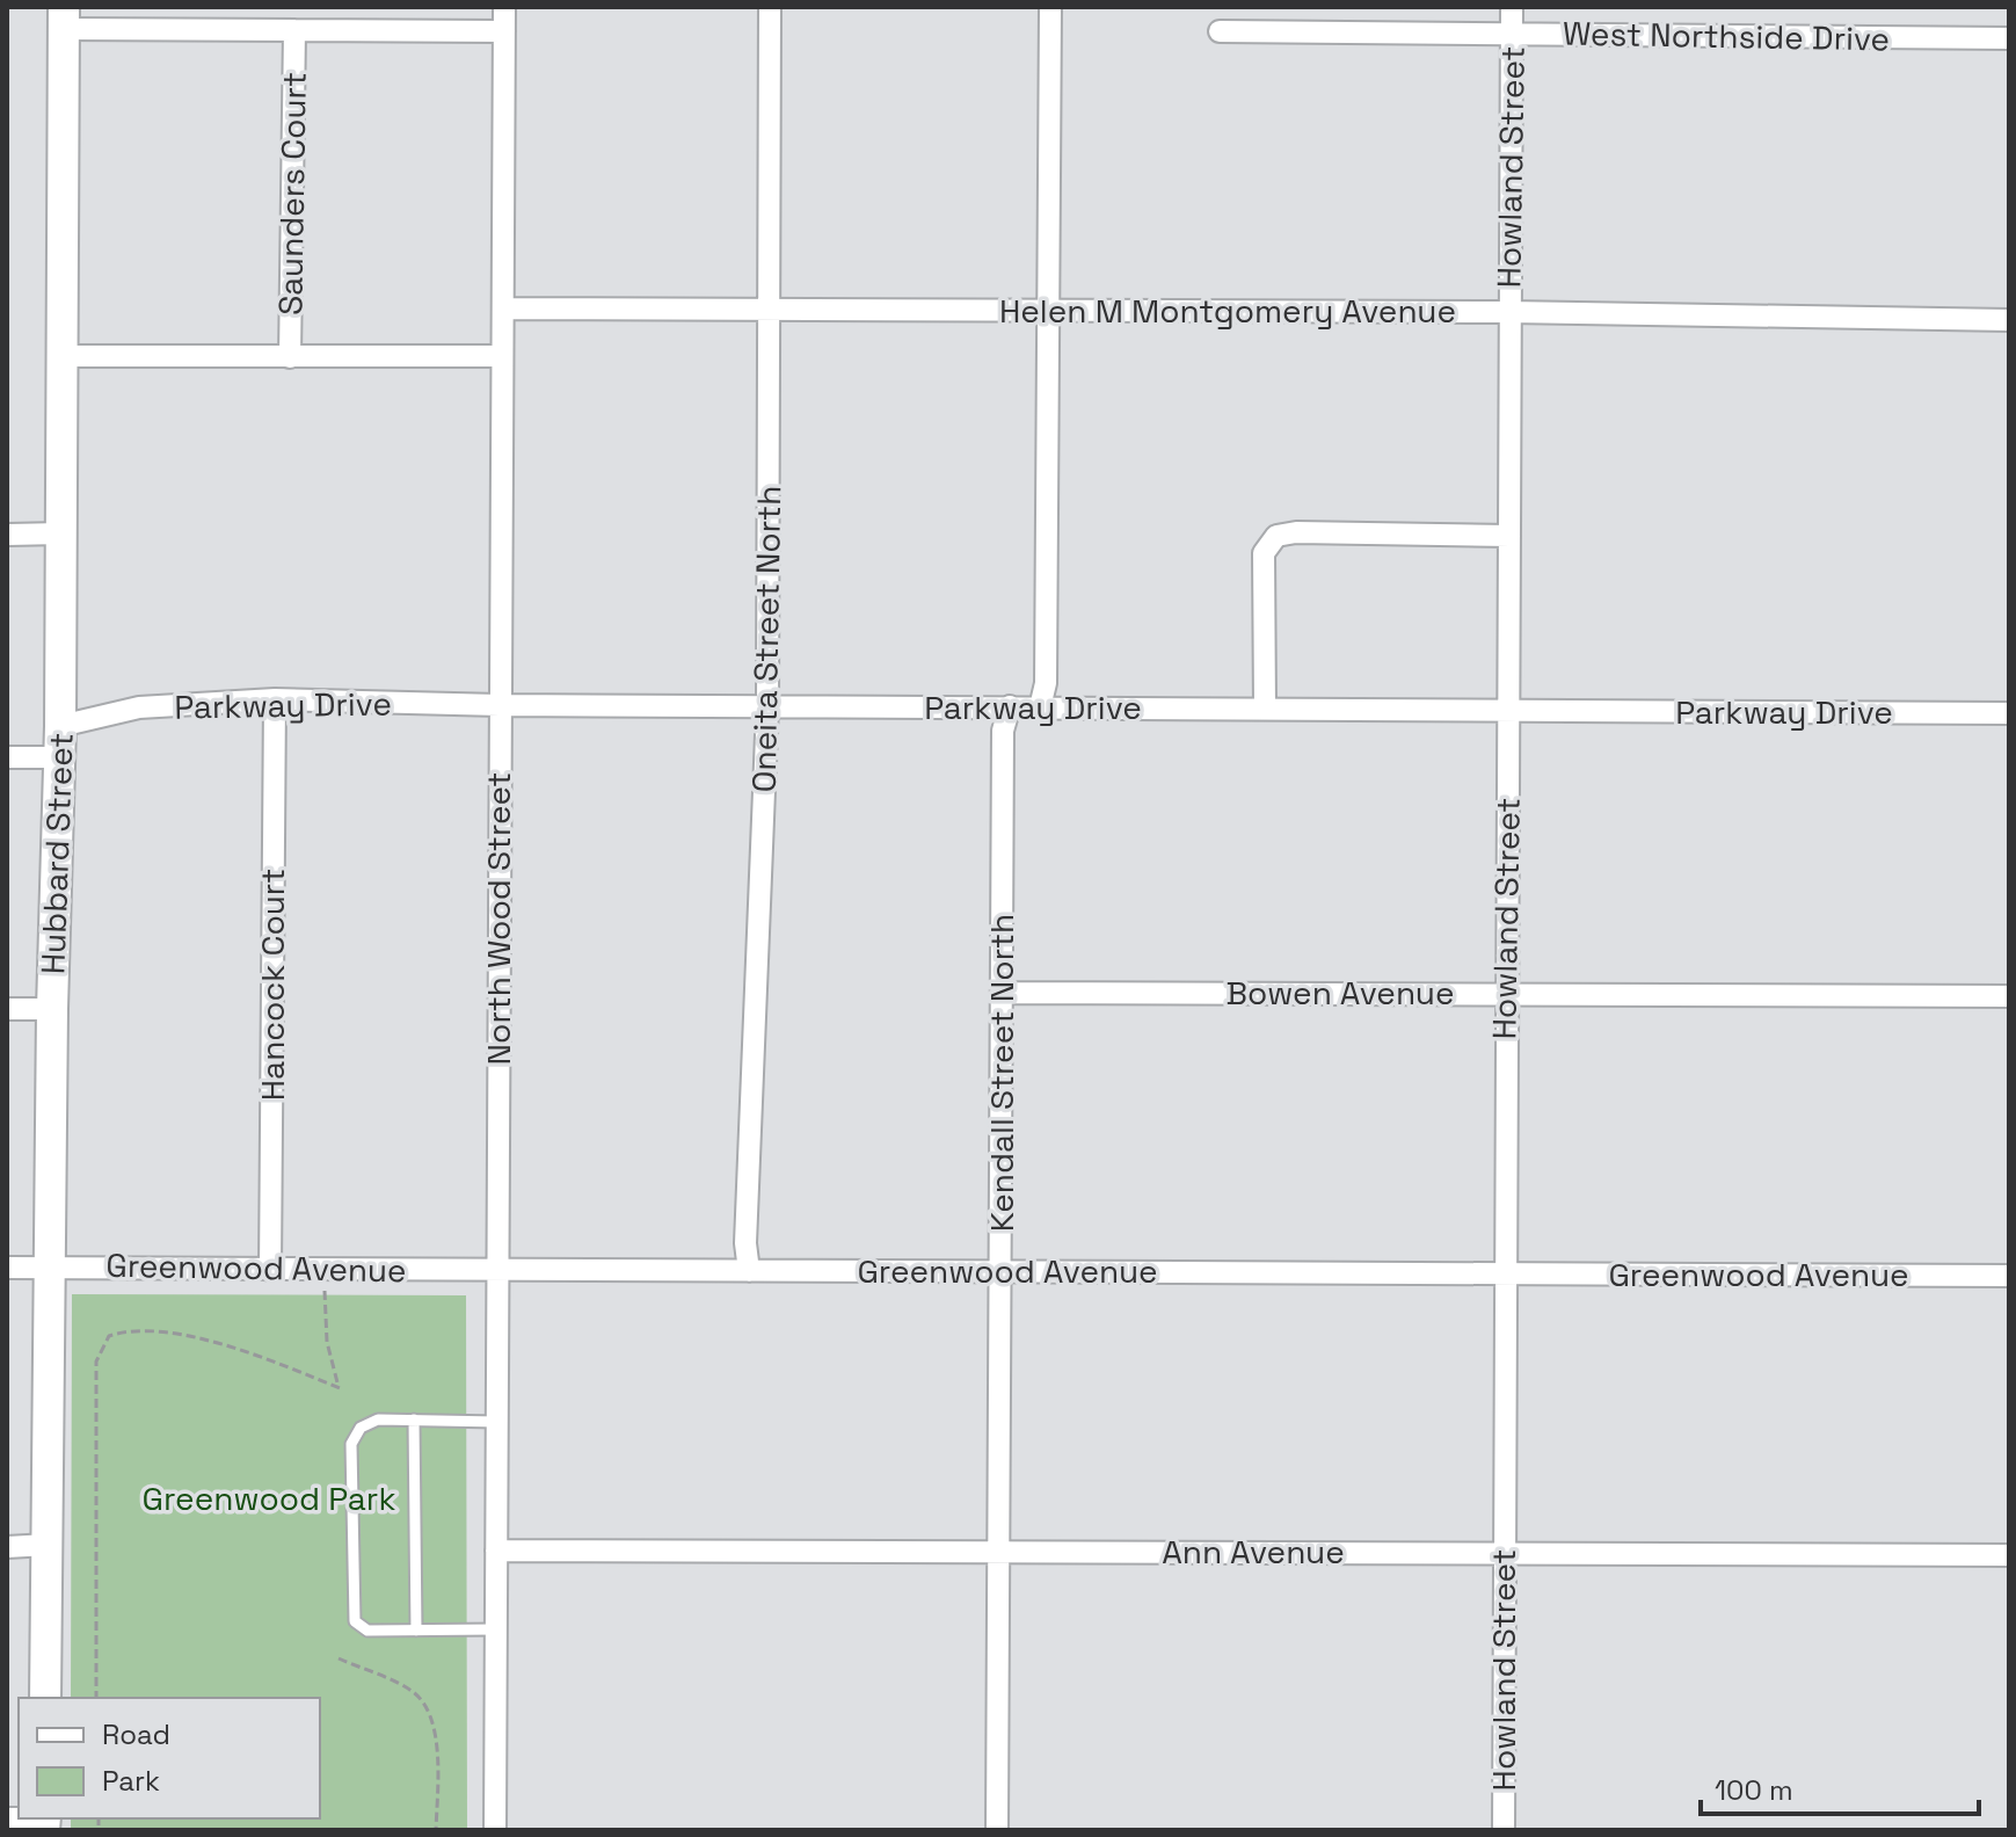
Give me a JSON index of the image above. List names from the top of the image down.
{
  "streets": {
    "street": [
      "West Northside Drive",
      "Howland Street",
      "Saunders Court",
      "Helen M Montgomery Avenue",
      "Oneita Street North",
      "Parkway Drive",
      "Hubbard Street",
      "North Wood Street",
      "Hancock Court",
      "Bowen Avenue",
      "Kendall Street North",
      "Greenwood Avenue",
      "Ann Avenue"
    ]
  },
  "crossings": [
    ["West Northside Drive", "Howland Street"],
    ["Howland Street", "Helen M Montgomery Avenue"],
    ["Howland Street", "Parkway Drive"],
    ["Howland Street", "Bowen Avenue"],
    ["Howland Street", "Greenwood Avenue"],
    ["Howland Street", "Ann Avenue"],
    ["Helen M Montgomery Avenue", "Oneita Street North"],
    ["Helen M Montgomery Avenue", "North Wood Street"],
    ["Oneita Street North", "Parkway Drive"],
    ["Oneita Street North", "Greenwood Avenue"],
    ["Parkway Drive", "Hubbard Street"],
    ["Parkway Drive", "North Wood Street"],
    ["Parkway Drive", "Hancock Court"],
    ["Parkway Drive", "Kendall Street North"],
    ["Hubbard Street", "Greenwood Avenue"],
    ["North Wood Street", "Greenwood Avenue"],
    ["North Wood Street", "Ann Avenue"],
    ["Hancock Court", "Greenwood Avenue"],
    ["Bowen Avenue", "Kendall Street North"],
    ["Kendall Street North", "Greenwood Avenue"],
    ["Kendall Street North", "Ann Avenue"]
  ],
  "parks": ["Greenwood Park"],
  "legend": ["Road", "Park"],
  "scale_bar": "100 m"
}
